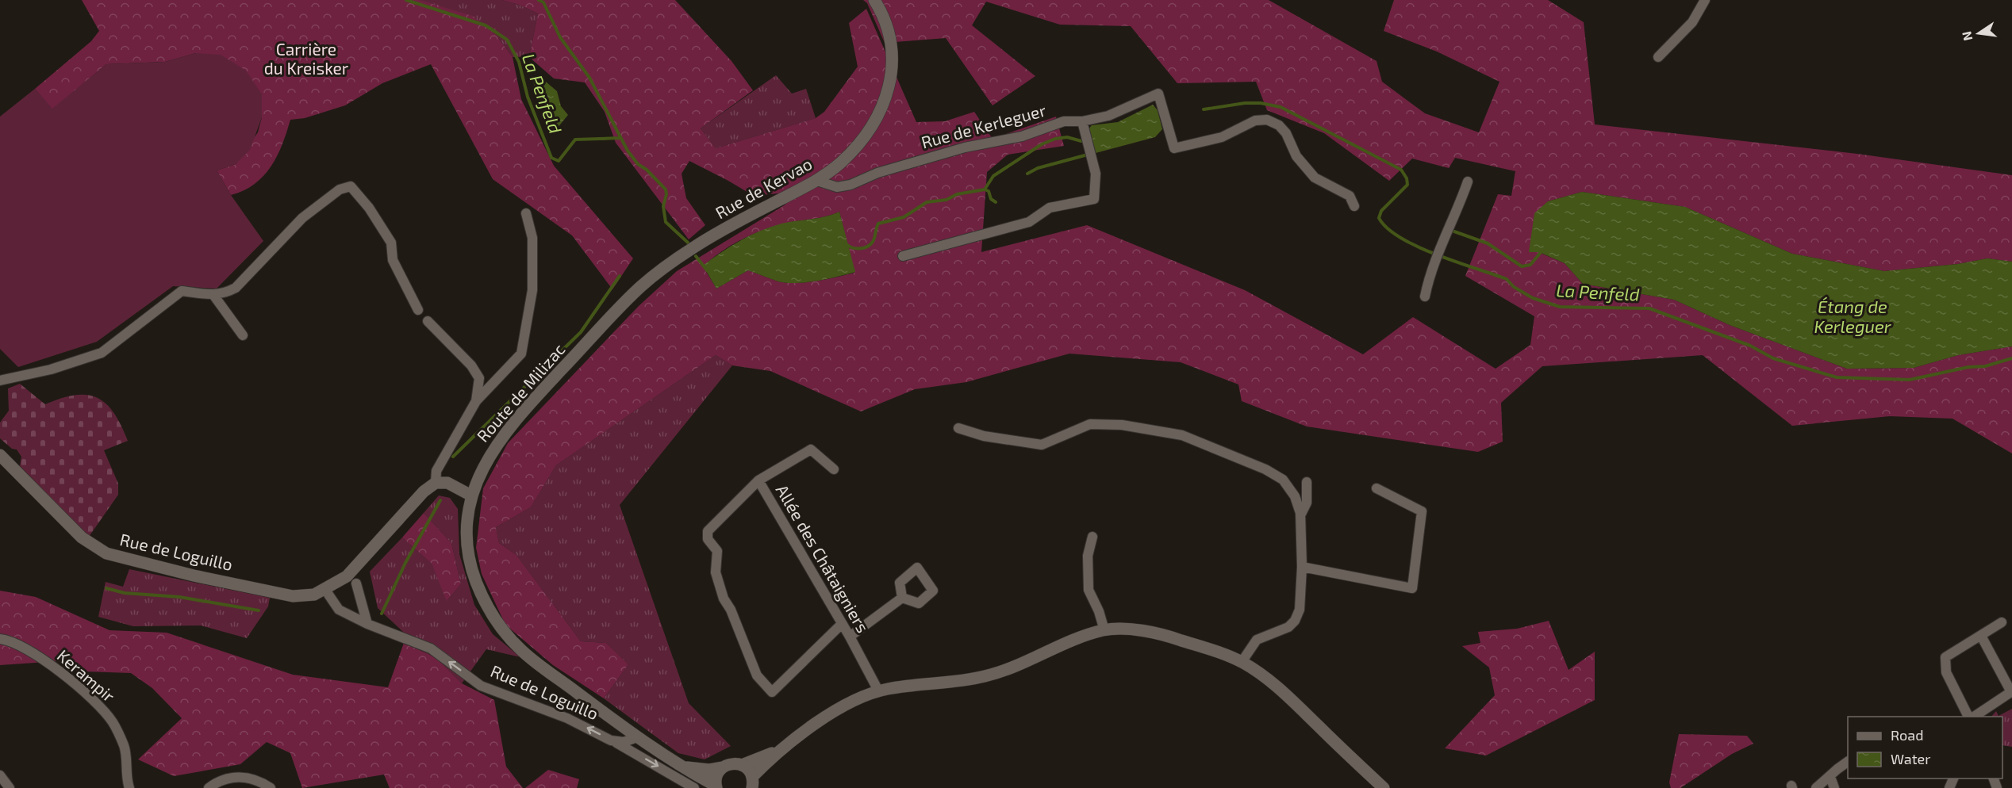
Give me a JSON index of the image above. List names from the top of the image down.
{
  "streets": {
    "street": [
      "Rue de Kerleguer",
      "Rue de Kervao",
      "Route de Milizac",
      "Rue de Loguillo",
      "Allée des Châtaigniers",
      "Kerampir"
    ]
  },
  "crossings": [
    ["Rue de Kerleguer", "Rue de Kervao"],
    ["Rue de Kervao", "Route de Milizac"],
    ["Route de Milizac", "Rue de Loguillo"]
  ],
  "water": ["La Penfeld", "Étang de Kerleguer"],
  "parks": ["Carrière du Kreisker"],
  "legend": ["Road", "Water"],
  "north": "left"
}
